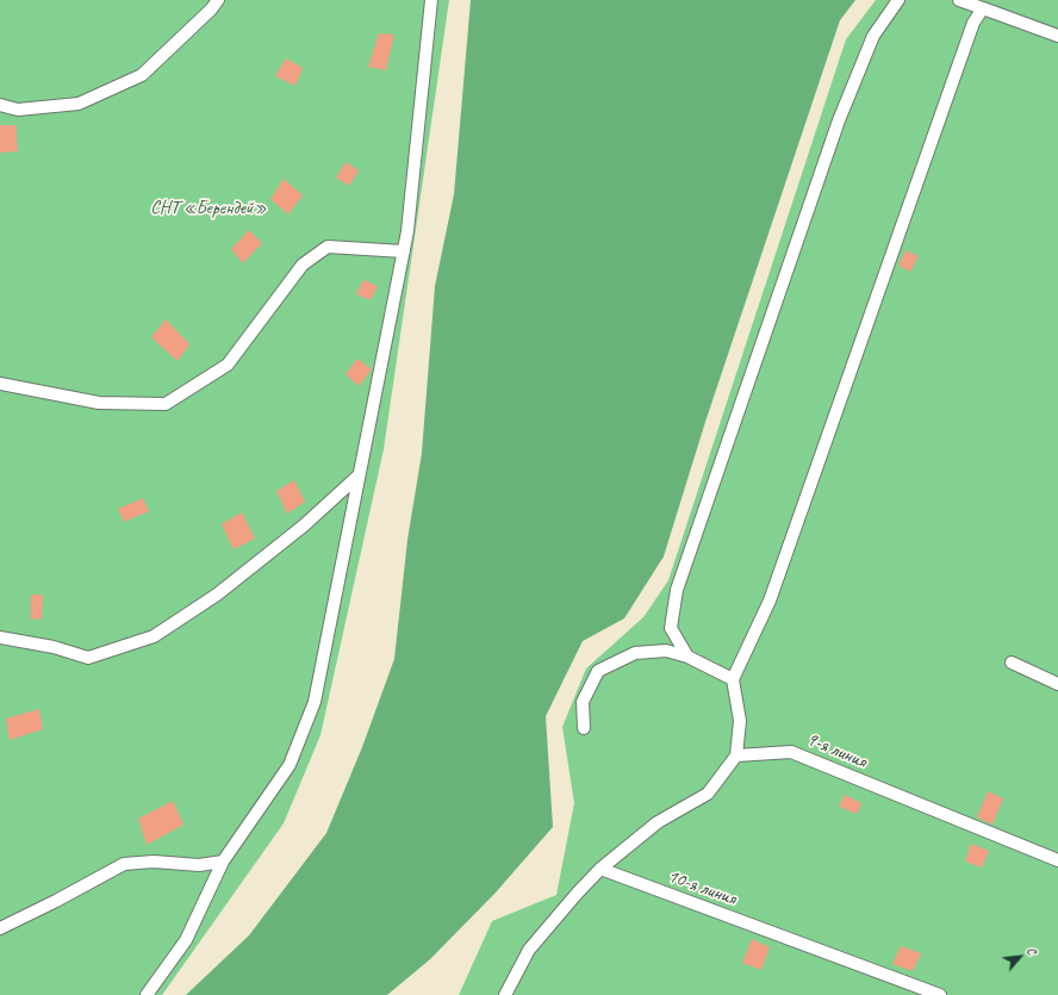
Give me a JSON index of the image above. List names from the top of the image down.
{
  "streets": {
    "lane": ["9-я линия", "10-я линия"]
  },
  "parks": ["СНТ «Берендей»"],
  "north": "top right"
}
